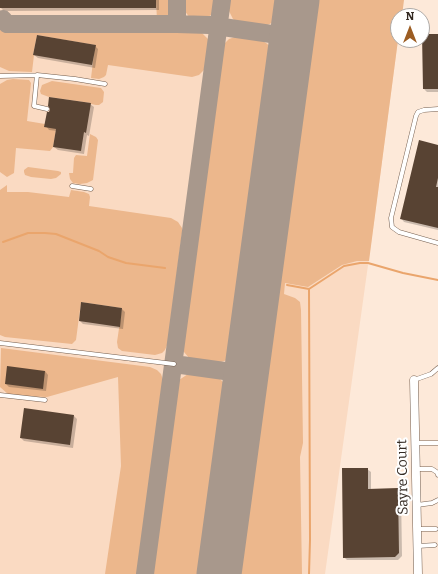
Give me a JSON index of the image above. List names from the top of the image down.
{
  "streets": {
    "street": ["Sayre Court"]
  },
  "north": "top"
}
